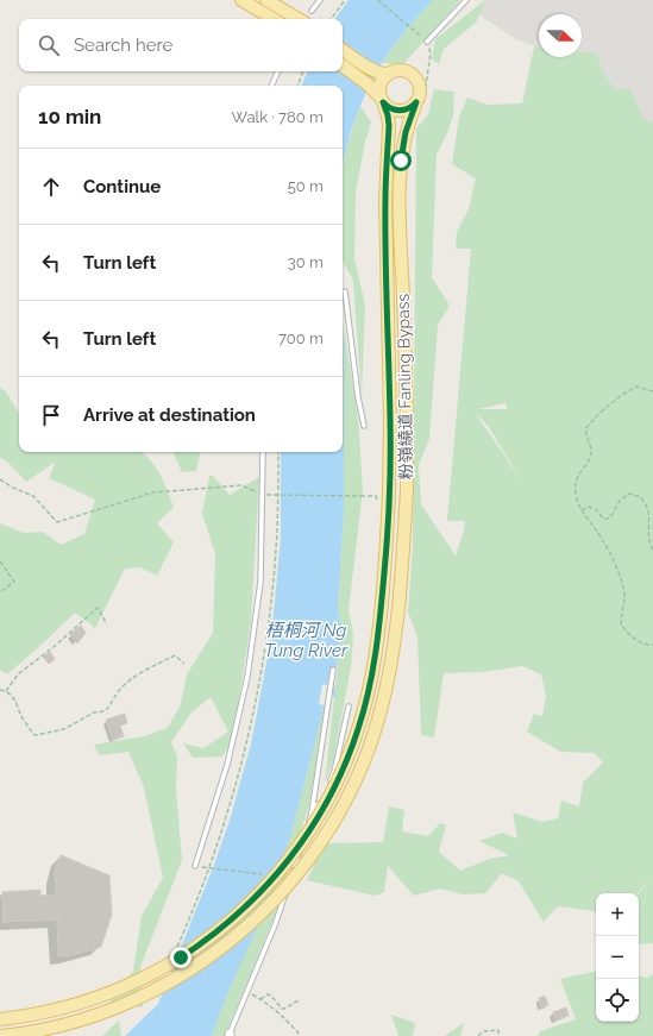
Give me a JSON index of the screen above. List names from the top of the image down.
{
  "streets": {
    "main road": ["粉嶺繞道 Fanling Bypass"]
  },
  "water": ["梧桐河 Ng Tung River"],
  "north": "right",
  "page": {
    "search": "Search here",
    "heading": ["10 min", "Walk · 780 m"],
    "list": [
      ["Continue", "50 m"],
      ["Turn left", "30 m"],
      ["Turn left", "700 m"],
      "Arrive at destination"
    ],
    "map_buttons": ["+", "−"]
  }
}
